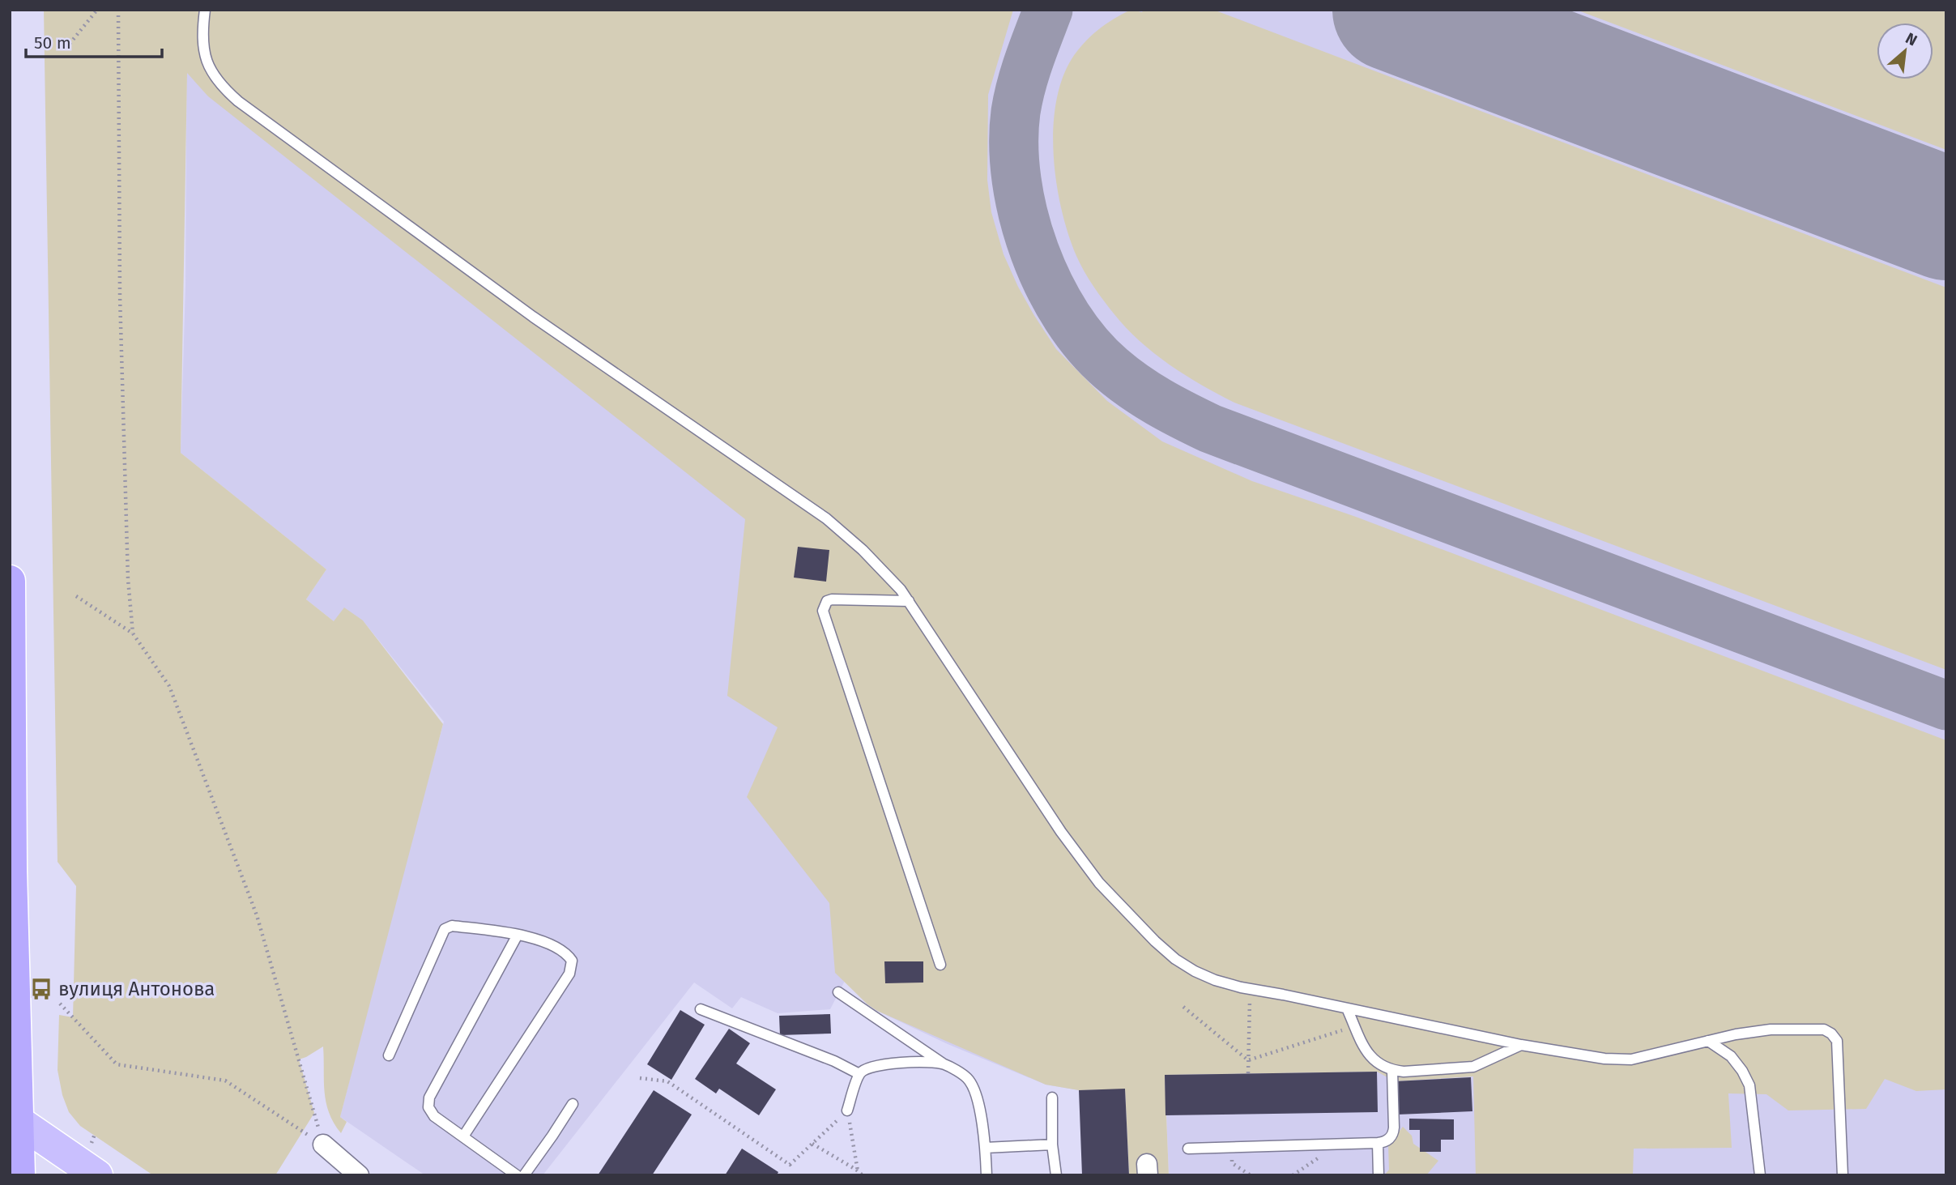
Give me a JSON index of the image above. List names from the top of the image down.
{
  "places": {
    "bus stop": ["вулиця Антонова"]
  },
  "scale_bar": "50 m",
  "north": "top right"
}
